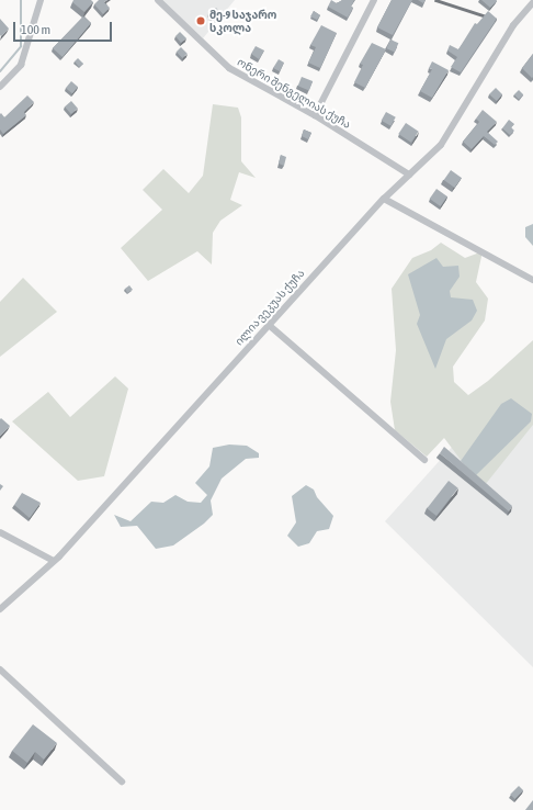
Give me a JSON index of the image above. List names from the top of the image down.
{
  "streets": {
    "street": ["ონერი შენგელიას ქუჩა", "ილია ვეკუას ქუჩა"]
  },
  "crossings": [
    ["ონერი შენგელიას ქუჩა", "ილია ვეკუას ქუჩა"]
  ],
  "places": ["მე-9 საჯარო სკოლა"],
  "scale_bar": "100 m"
}
